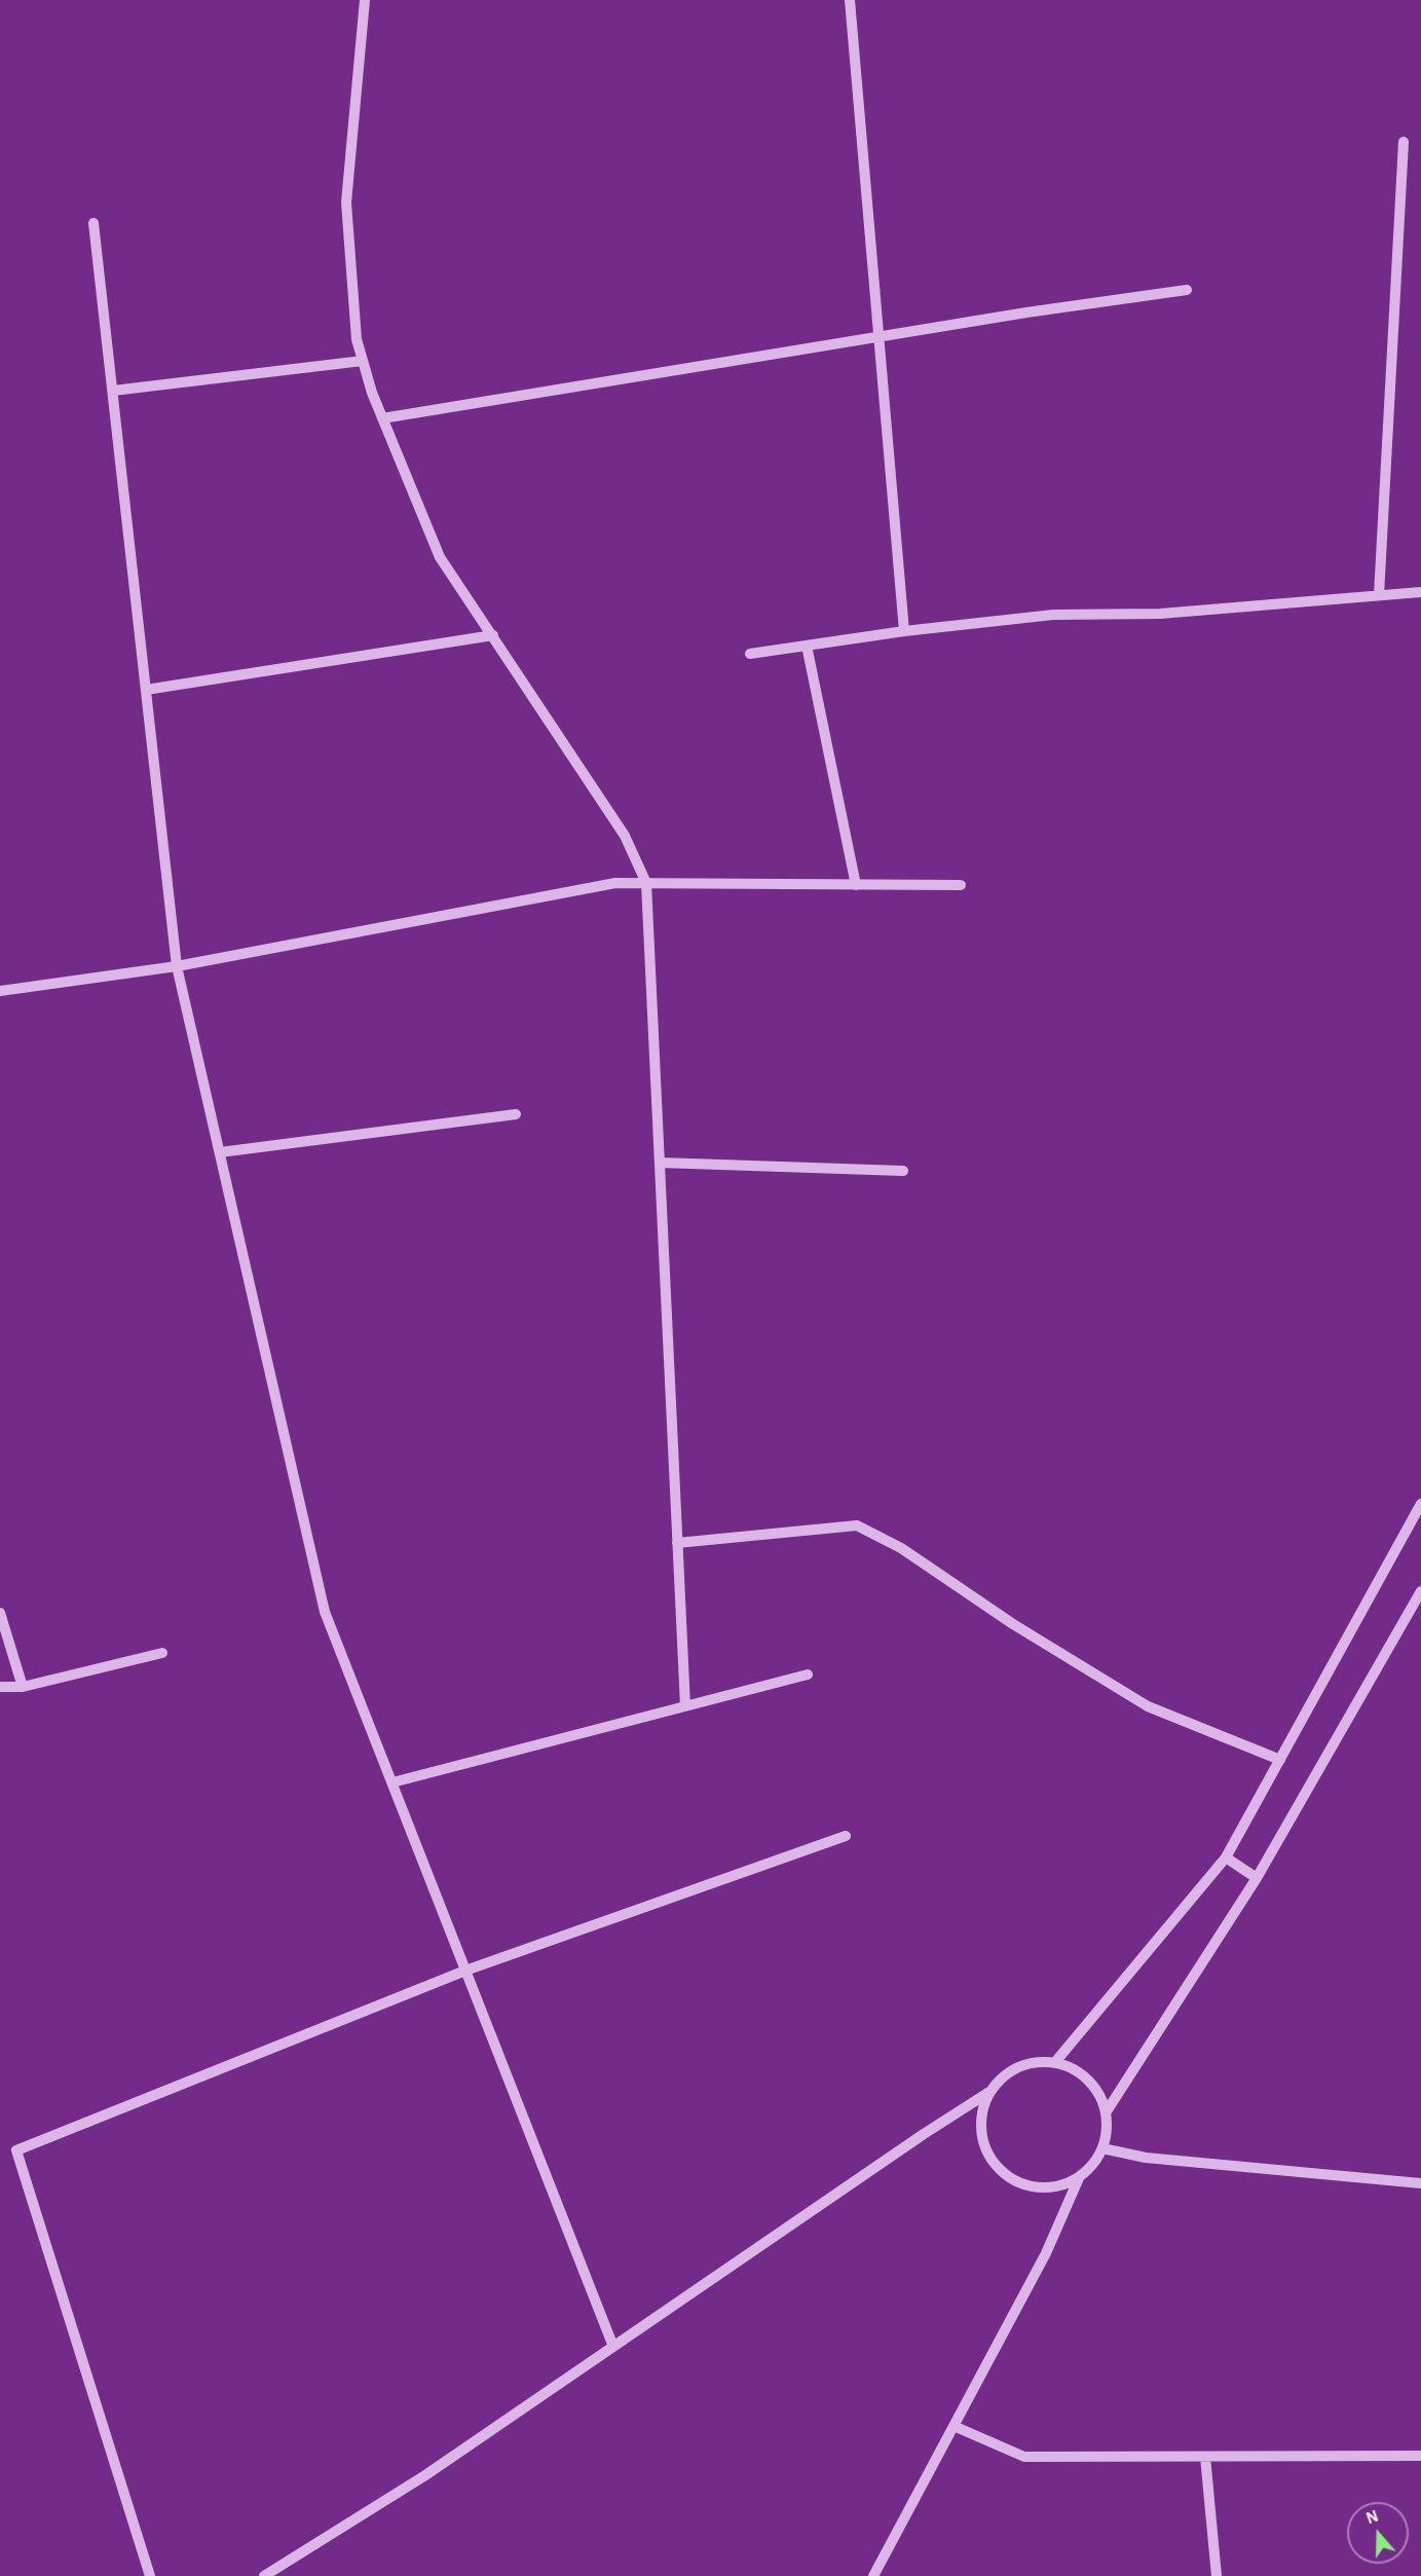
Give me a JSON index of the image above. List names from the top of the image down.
{
  "north": "top"
}
